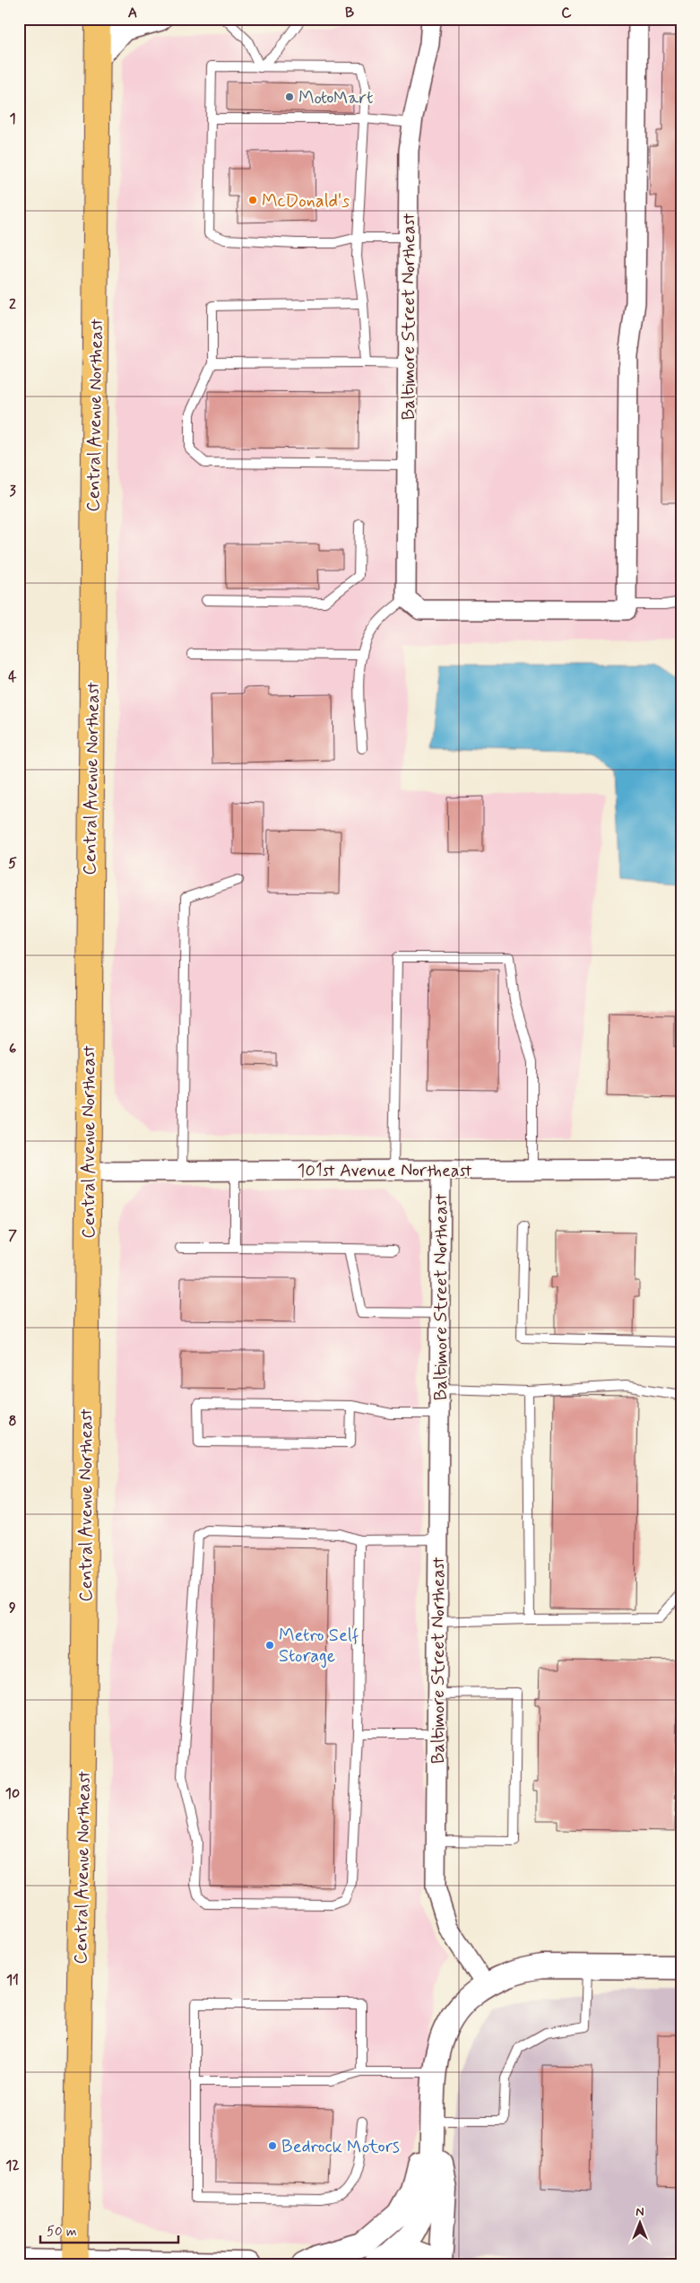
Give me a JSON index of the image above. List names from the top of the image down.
{
  "streets": {
    "highway": ["Central Avenue Northeast"],
    "street": ["Baltimore Street Northeast", "101st Avenue Northeast"]
  },
  "crossings": [
    ["Baltimore Street Northeast", "101st Avenue Northeast"],
    ["Central Avenue Northeast", "101st Avenue Northeast"]
  ],
  "places": [
    "MotoMart",
    "McDonald's",
    "Metro Self Storage",
    "Bedrock Motors"
  ],
  "scale_bar": "50 m",
  "north": "top",
  "grid": {
    "columns": ["A", "B", "C"],
    "rows": [
      "1",
      "2",
      "3",
      "4",
      "5",
      "6",
      "7",
      "8",
      "9",
      "10",
      "11",
      "12"
    ]
  }
}
